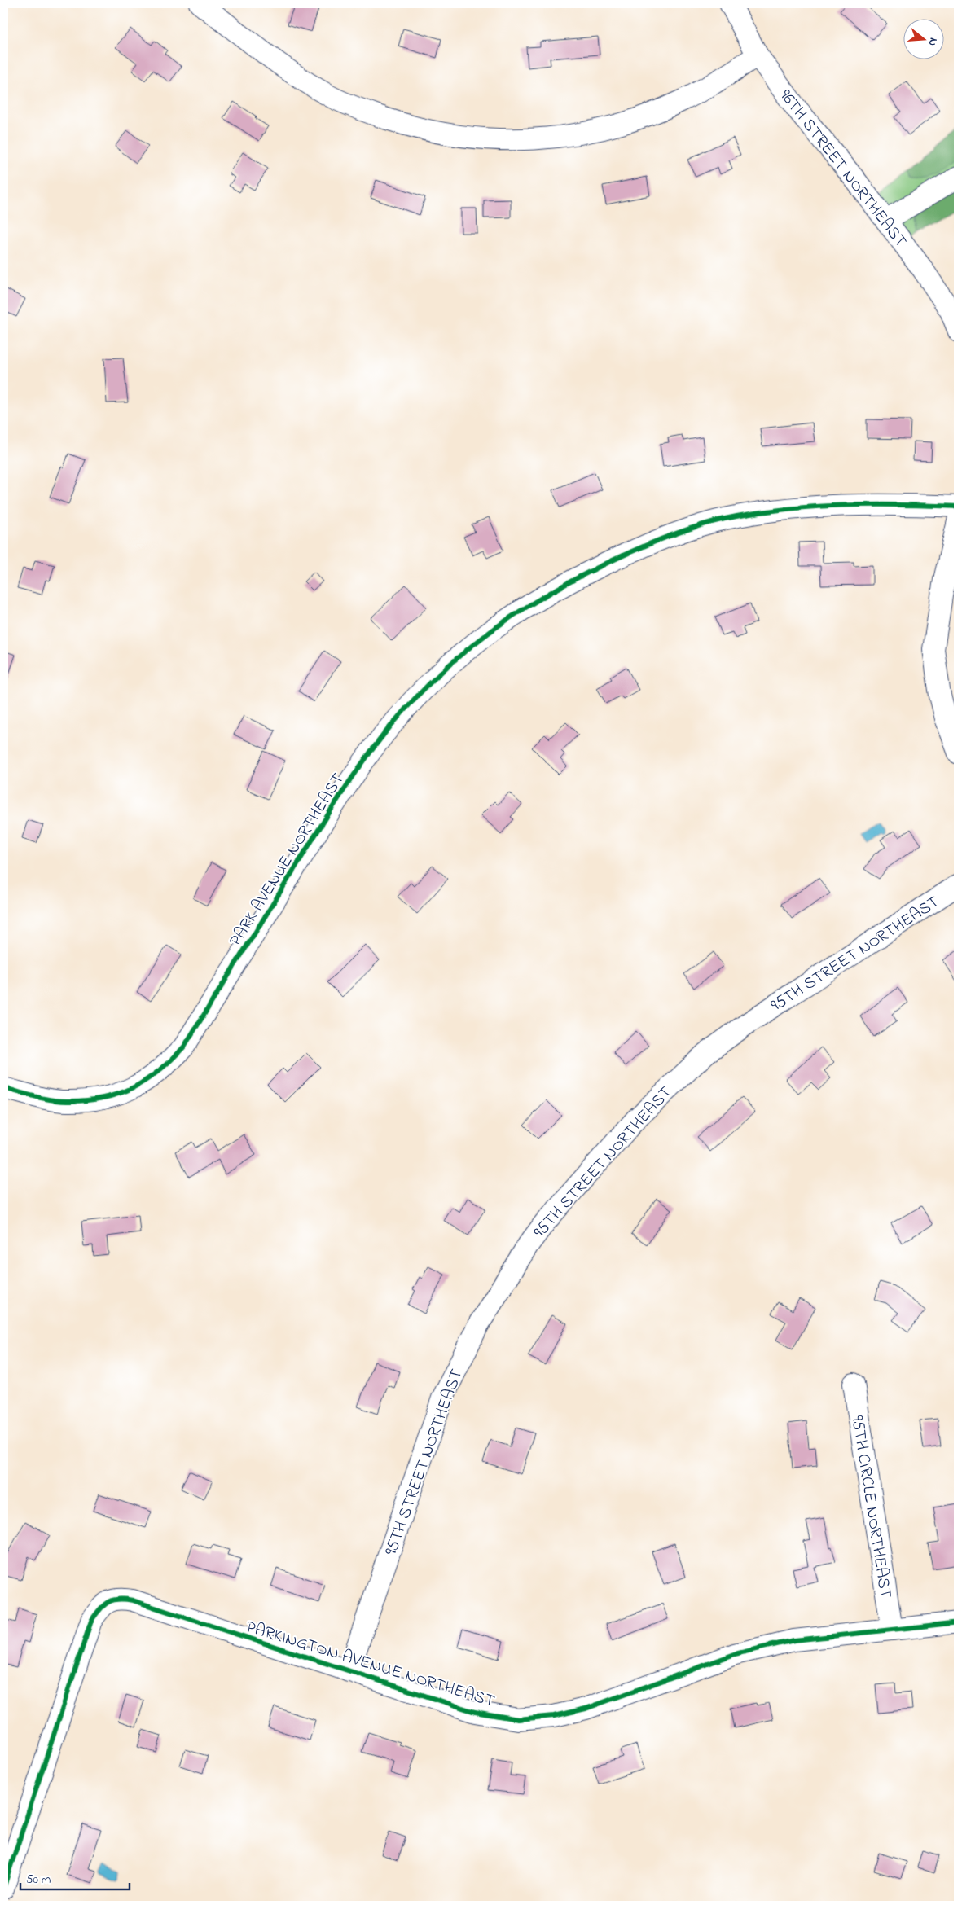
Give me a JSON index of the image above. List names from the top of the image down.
{
  "streets": {
    "street": [
      "96TH STREET NORTHEAST",
      "PARK AVENUE NORTHEAST",
      "95TH STREET NORTHEAST",
      "95TH CIRCLE NORTHEAST",
      "PARKINGTON AVENUE NORTHEAST"
    ]
  },
  "crossings": [
    ["95TH STREET NORTHEAST", "PARKINGTON AVENUE NORTHEAST"],
    ["95TH CIRCLE NORTHEAST", "PARKINGTON AVENUE NORTHEAST"]
  ],
  "scale_bar": "50 m",
  "north": "right"
}
